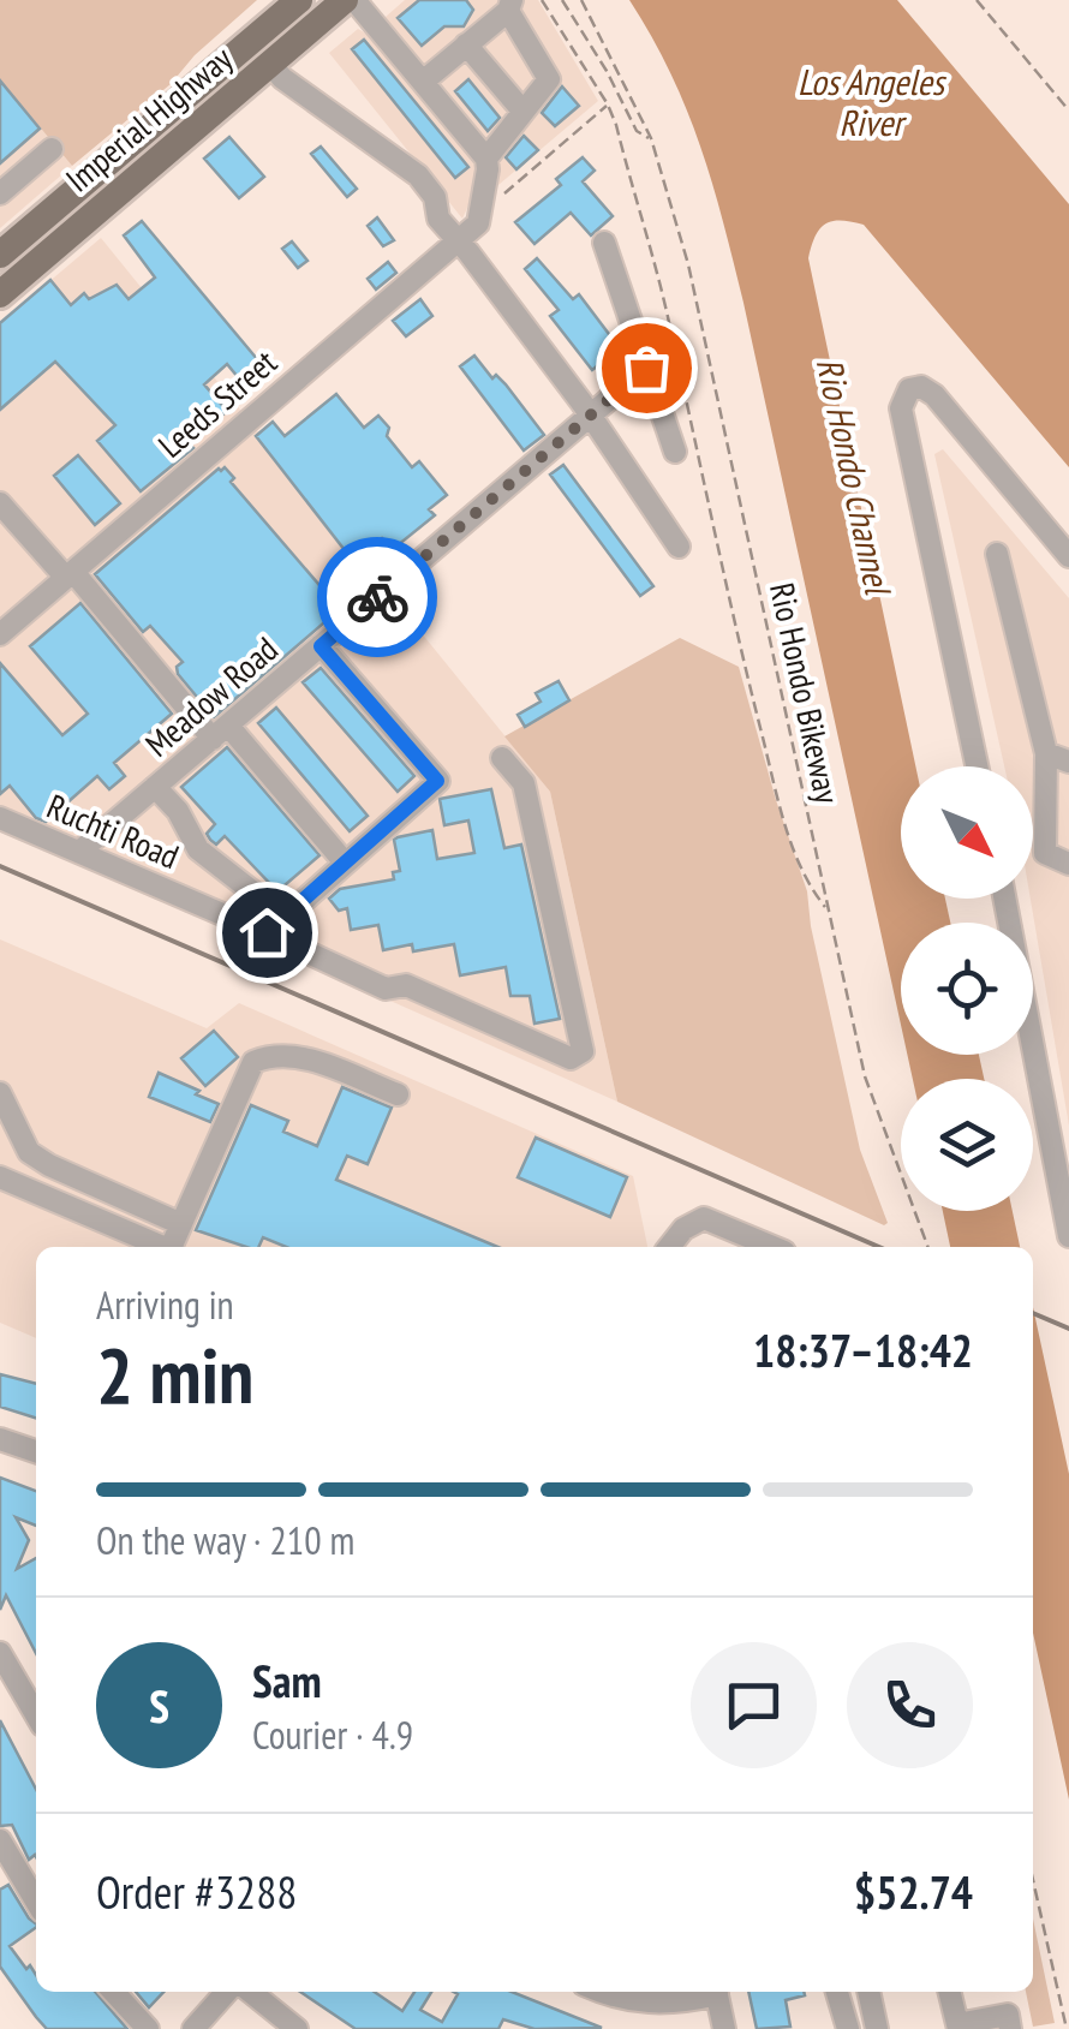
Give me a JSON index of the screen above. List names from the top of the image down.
{
  "streets": {
    "main road": ["Imperial Highway"],
    "street": ["Leeds Street", "Meadow Road", "Ruchti Road"],
    "path": ["Rio Hondo Bikeway"]
  },
  "crossings": [
    ["Meadow Road", "Ruchti Road"]
  ],
  "water": ["Los Angeles River", "Rio Hondo Channel"],
  "north": "bottom right",
  "page": {
    "heading": ["2 min", "Arriving in", "18:37–18:42"],
    "panel": [
      "Sam",
      "Courier · 4.9",
      "Order #3288",
      "$52.74"
    ],
    "bar": "On the way · 210 m",
    "round": "S"
  }
}
